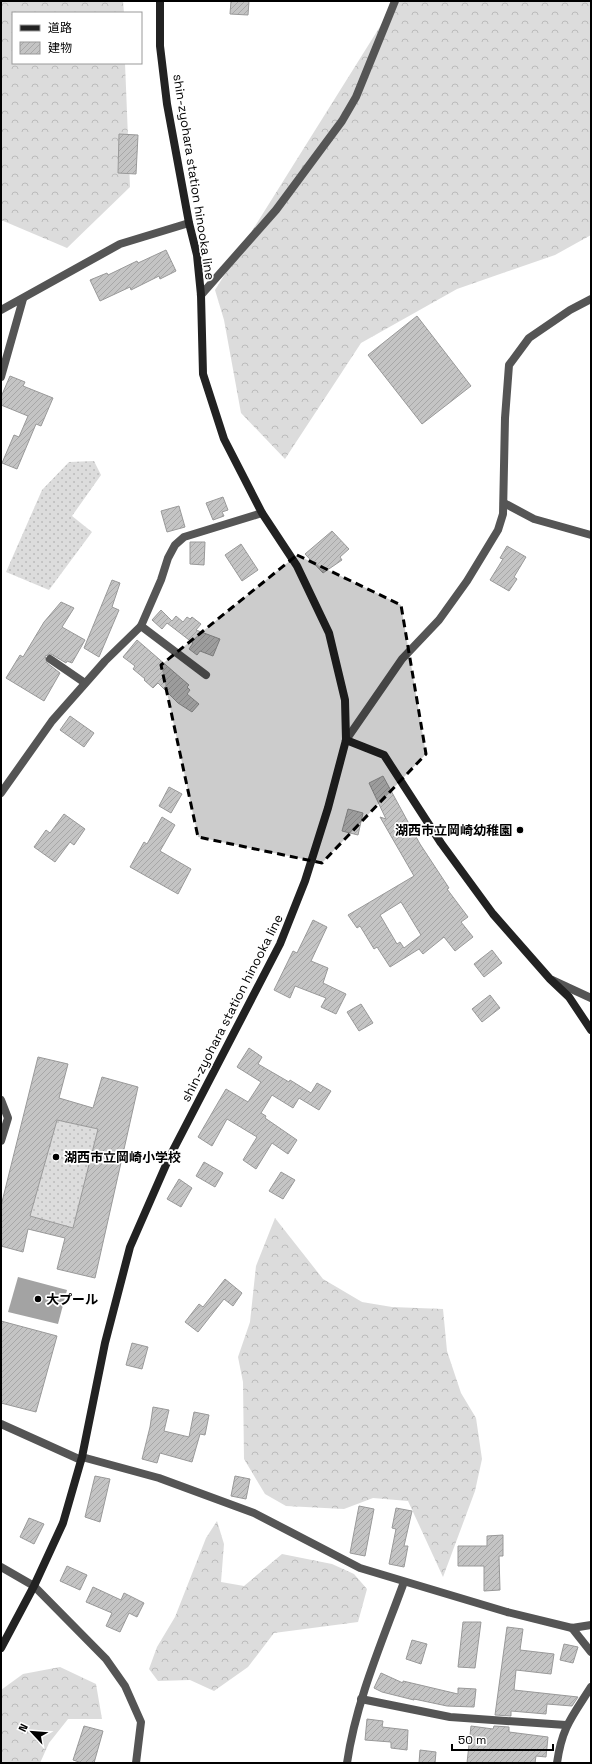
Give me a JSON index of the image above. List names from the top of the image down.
{
  "streets": {
    "main road": ["shin-zyohara station hinooka line"]
  },
  "places": ["湖西市立岡崎幼稚園", "湖西市立岡崎小学校", "大プール"],
  "legend": ["道路", "建物"],
  "scale_bar": "50 m",
  "north": "top left"
}
